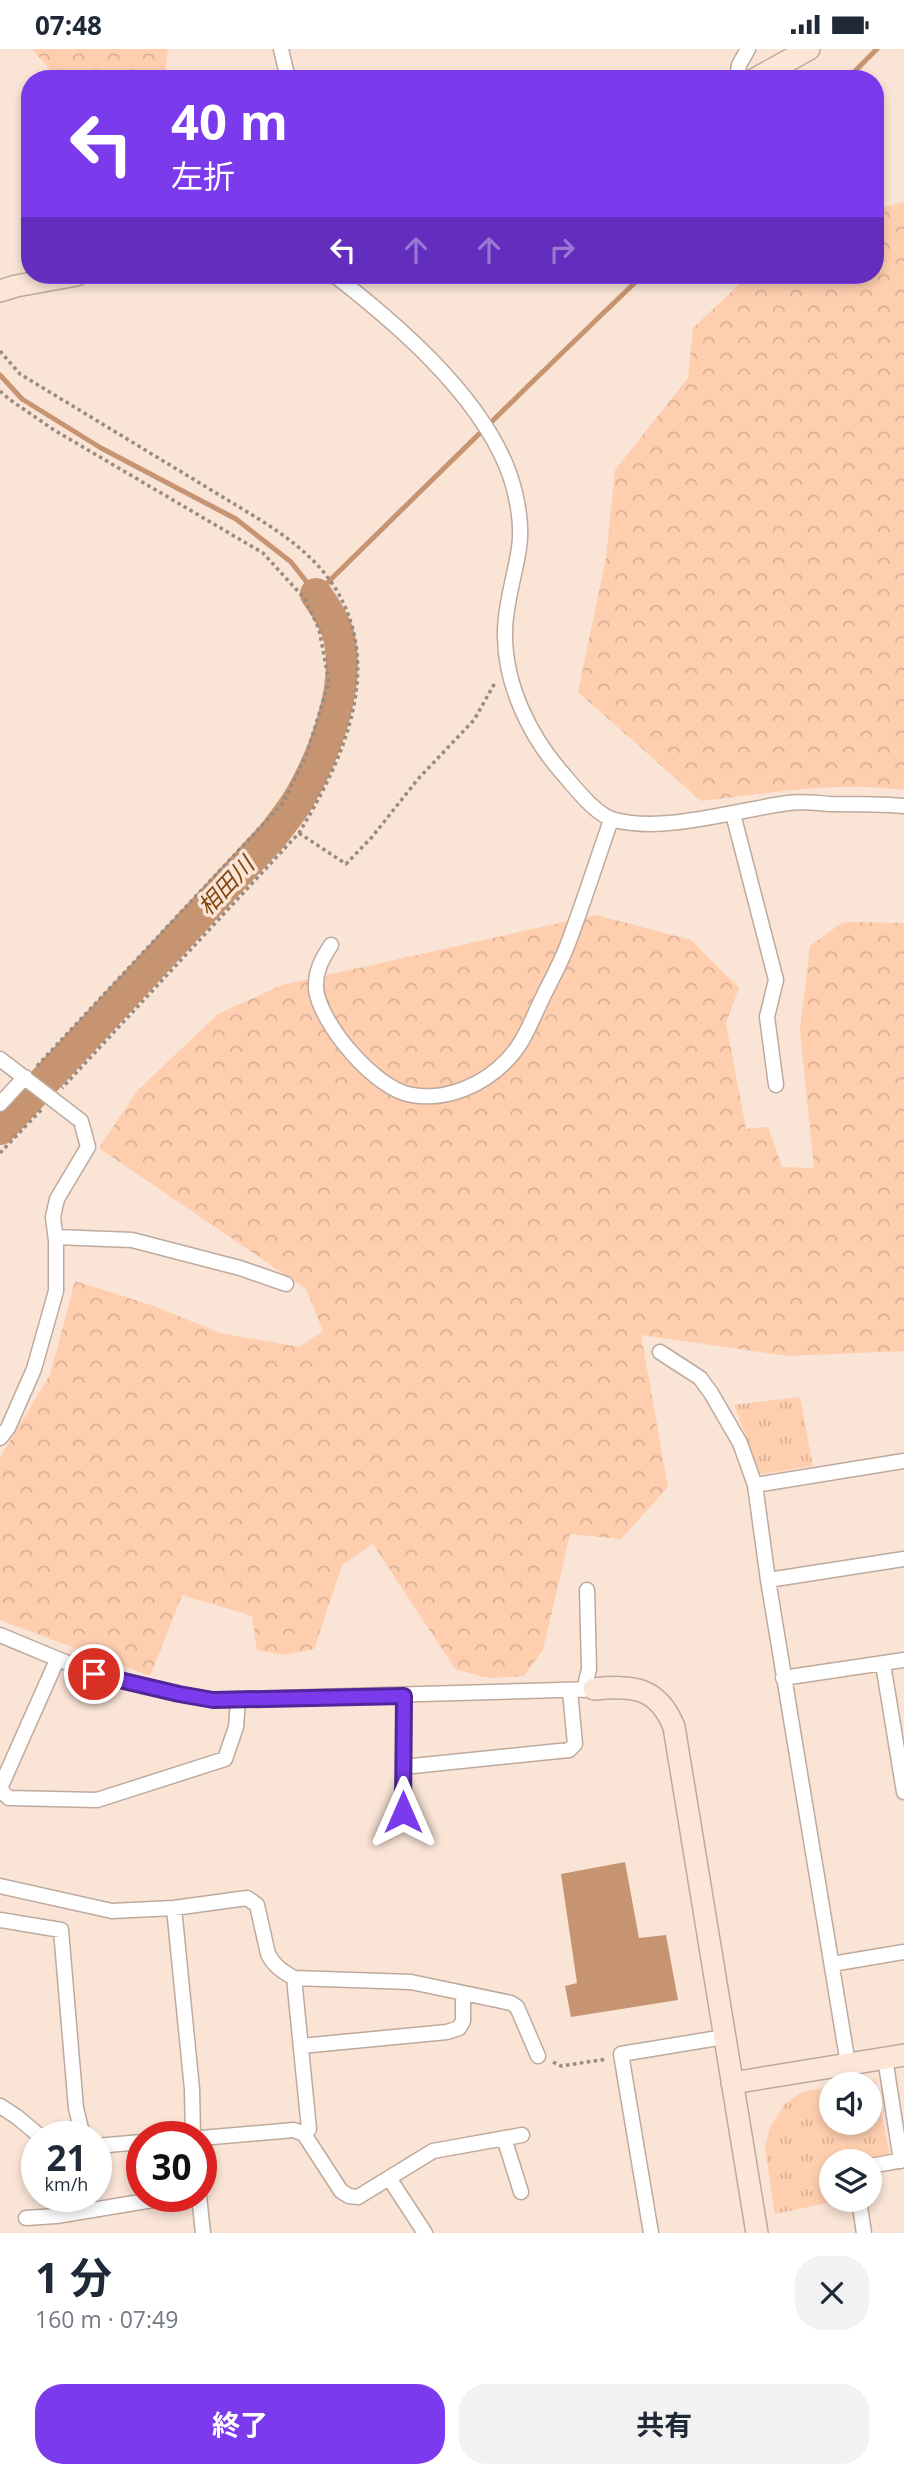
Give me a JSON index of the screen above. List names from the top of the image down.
{
  "water": ["相田川"],
  "page": {
    "status": "07:48",
    "turn": ["40 m", "左折"],
    "speed": "21 km/h",
    "limit": "30",
    "heading": ["1 分", "160 m · 07:49"],
    "buttons": ["終了", "共有"]
  }
}
